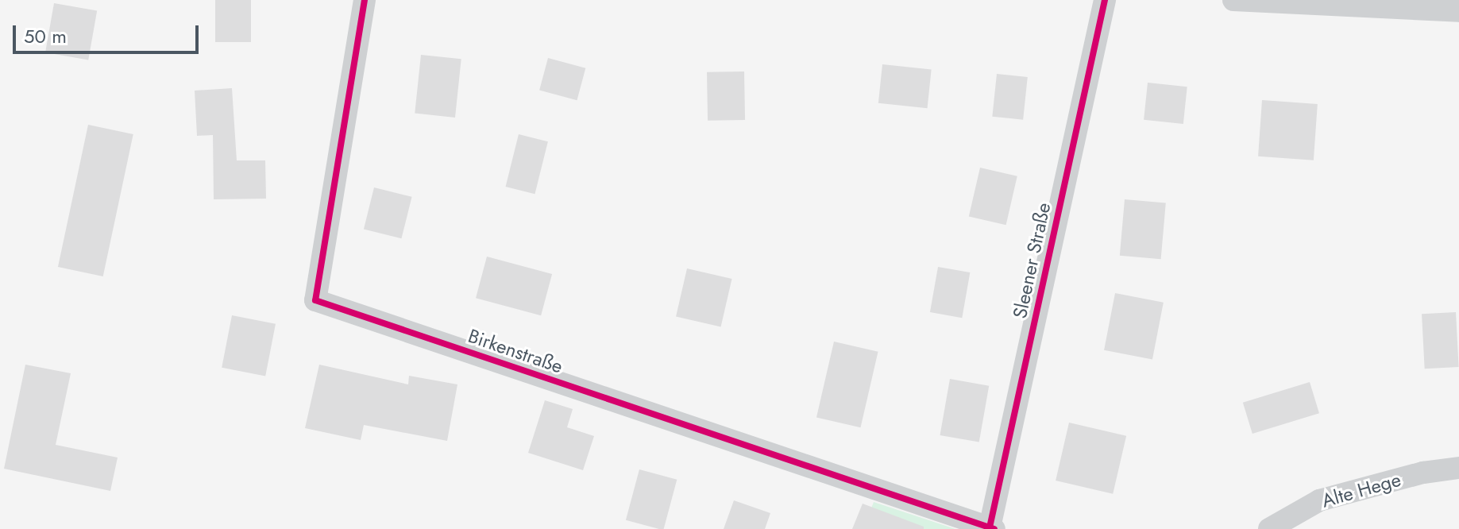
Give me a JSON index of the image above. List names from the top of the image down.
{
  "streets": {
    "street": ["Sleener Straße", "Birkenstraße", "Alte Hege"]
  },
  "crossings": [
    ["Sleener Straße", "Birkenstraße"]
  ],
  "scale_bar": "50 m"
}
